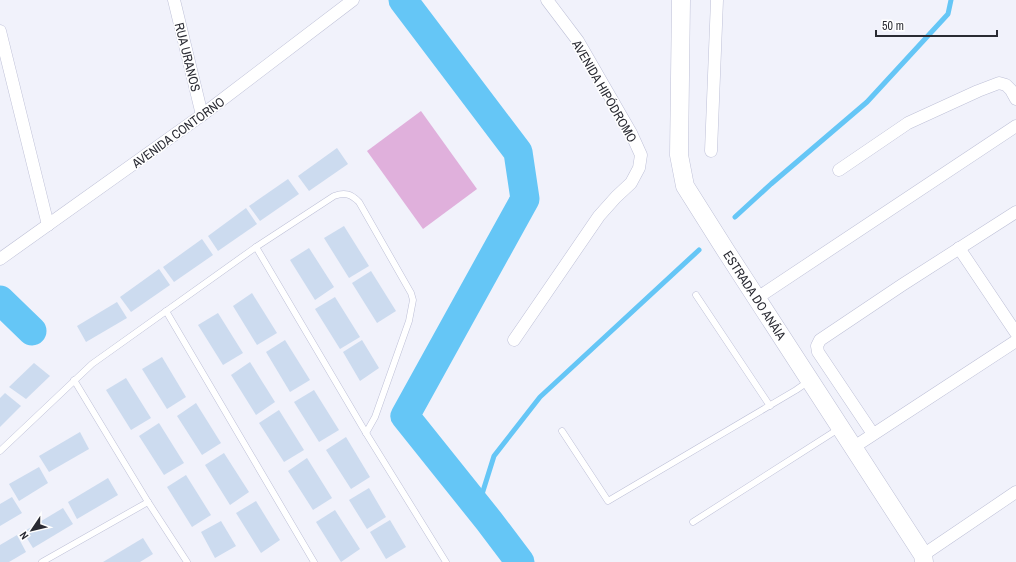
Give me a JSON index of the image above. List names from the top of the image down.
{
  "streets": {
    "street": [
      "RUA URANOS",
      "AVENIDA HIPÓDROMO",
      "AVENIDA CONTORNO",
      "ESTRADA DO ANÁIA"
    ]
  },
  "crossings": [
    ["RUA URANOS", "AVENIDA CONTORNO"]
  ],
  "scale_bar": "50 m",
  "north": "bottom left"
}
